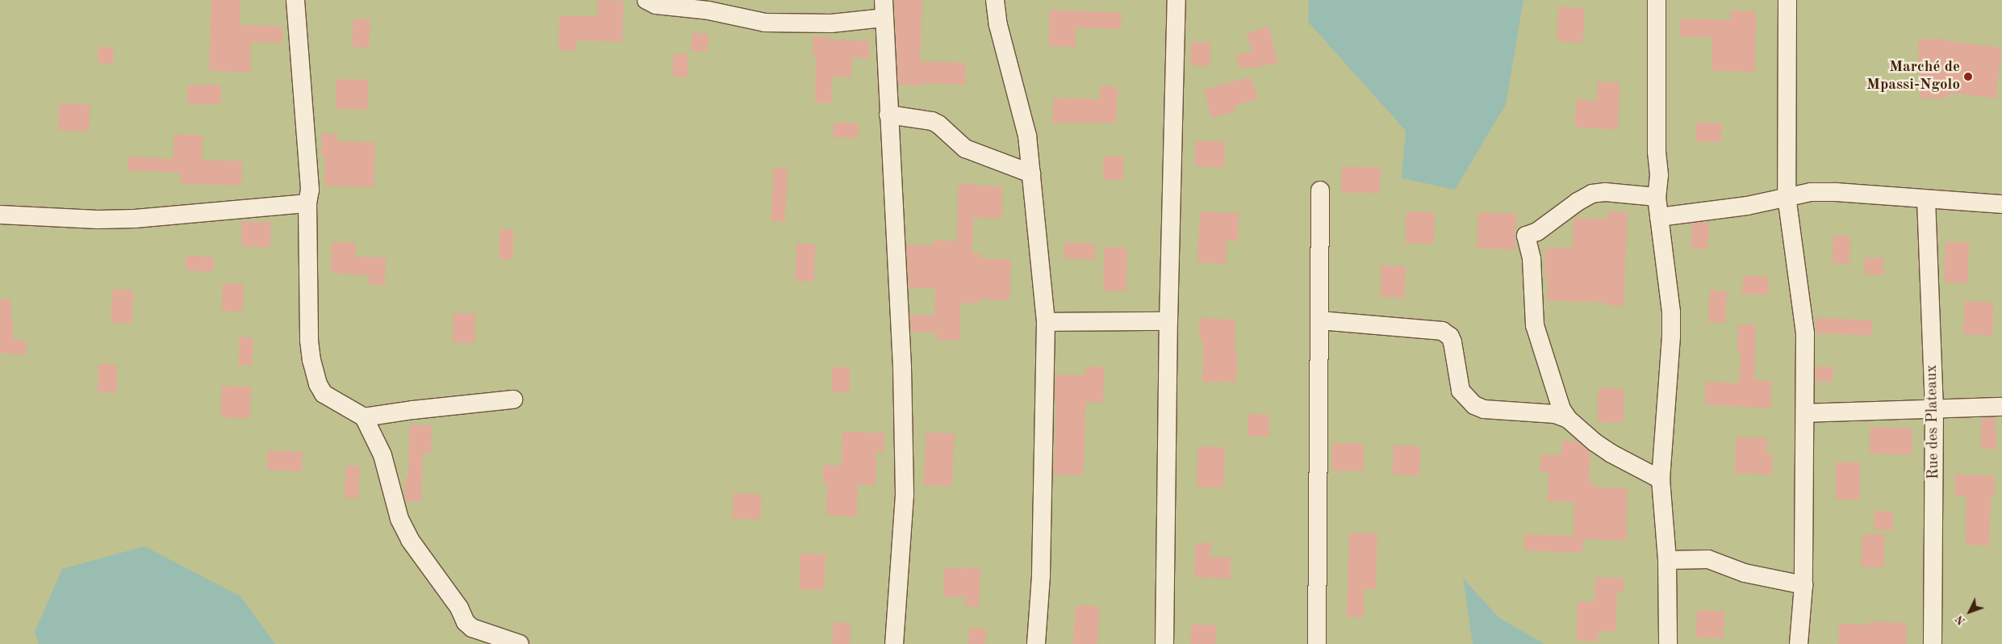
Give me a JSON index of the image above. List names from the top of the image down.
{
  "streets": {
    "street": ["Rue des Plateaux"]
  },
  "places": ["Marché de Mpassi-Ngolo"],
  "north": "bottom left"
}
